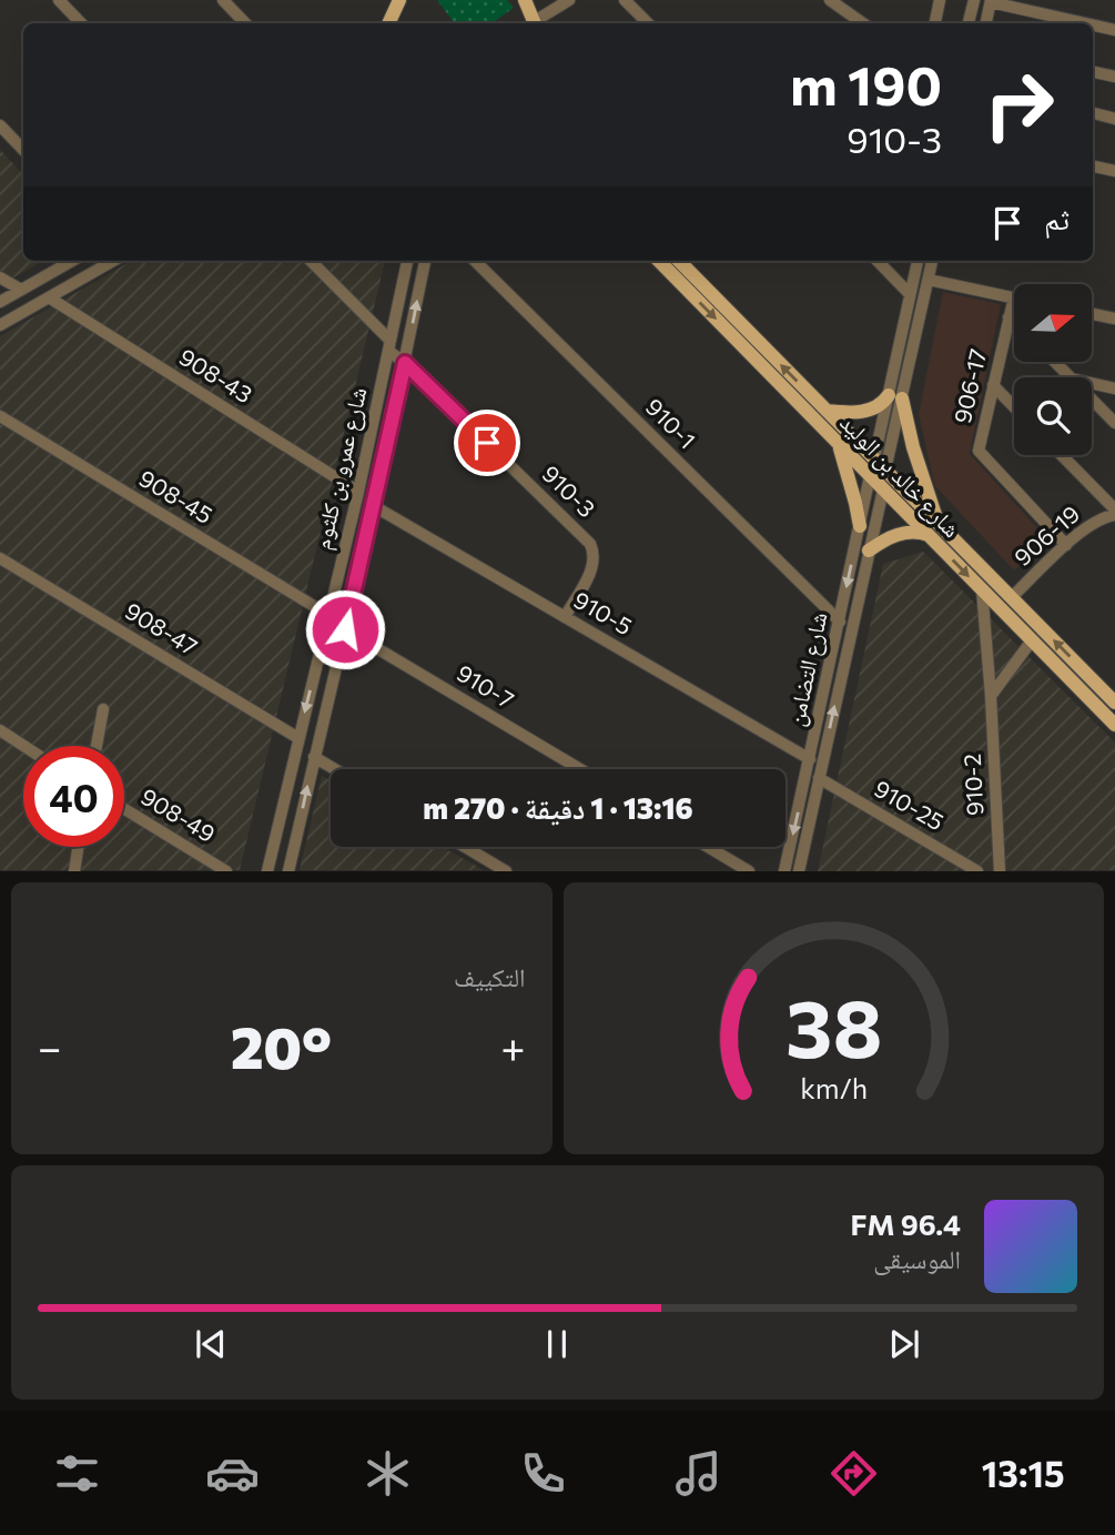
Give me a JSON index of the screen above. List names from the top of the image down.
{
  "streets": {
    "main road": ["شارع خالد بن الوليد"],
    "street": [
      "908-43",
      "906-17",
      "910-1",
      "شارع عمرو بن كلثوم",
      "910-3",
      "908-45",
      "906-19",
      "910-5",
      "908-47",
      "شارع التضامن",
      "910-7",
      "910-2",
      "910-25",
      "908-49"
    ]
  },
  "crossings": [
    ["908-43", "شارع عمرو بن كلثوم"],
    ["906-17", "906-19"],
    ["910-1", "شارع التضامن"],
    ["شارع عمرو بن كلثوم", "910-3"],
    ["شارع عمرو بن كلثوم", "908-45"],
    ["شارع عمرو بن كلثوم", "910-5"],
    ["شارع عمرو بن كلثوم", "908-47"],
    ["شارع عمرو بن كلثوم", "910-7"],
    ["شارع خالد بن الوليد", "906-19"],
    ["شارع خالد بن الوليد", "شارع التضامن"],
    ["شارع خالد بن الوليد", "910-2"],
    ["910-3", "910-5"],
    ["910-5", "شارع التضامن"],
    ["شارع التضامن", "910-25"]
  ],
  "north": "right",
  "page": {
    "turn": ["190 m", "910-3"],
    "then": "ثم",
    "limit": "40",
    "trip": "13:16 · 1 دقيقة · 270 m",
    "tile": "التكييف",
    "heat": ["−", "20°", "+"],
    "song": ["96.4 FM", "الموسيقى"],
    "tabs": "13:15",
    "gauge": ["38", "km/h"]
  }
}
